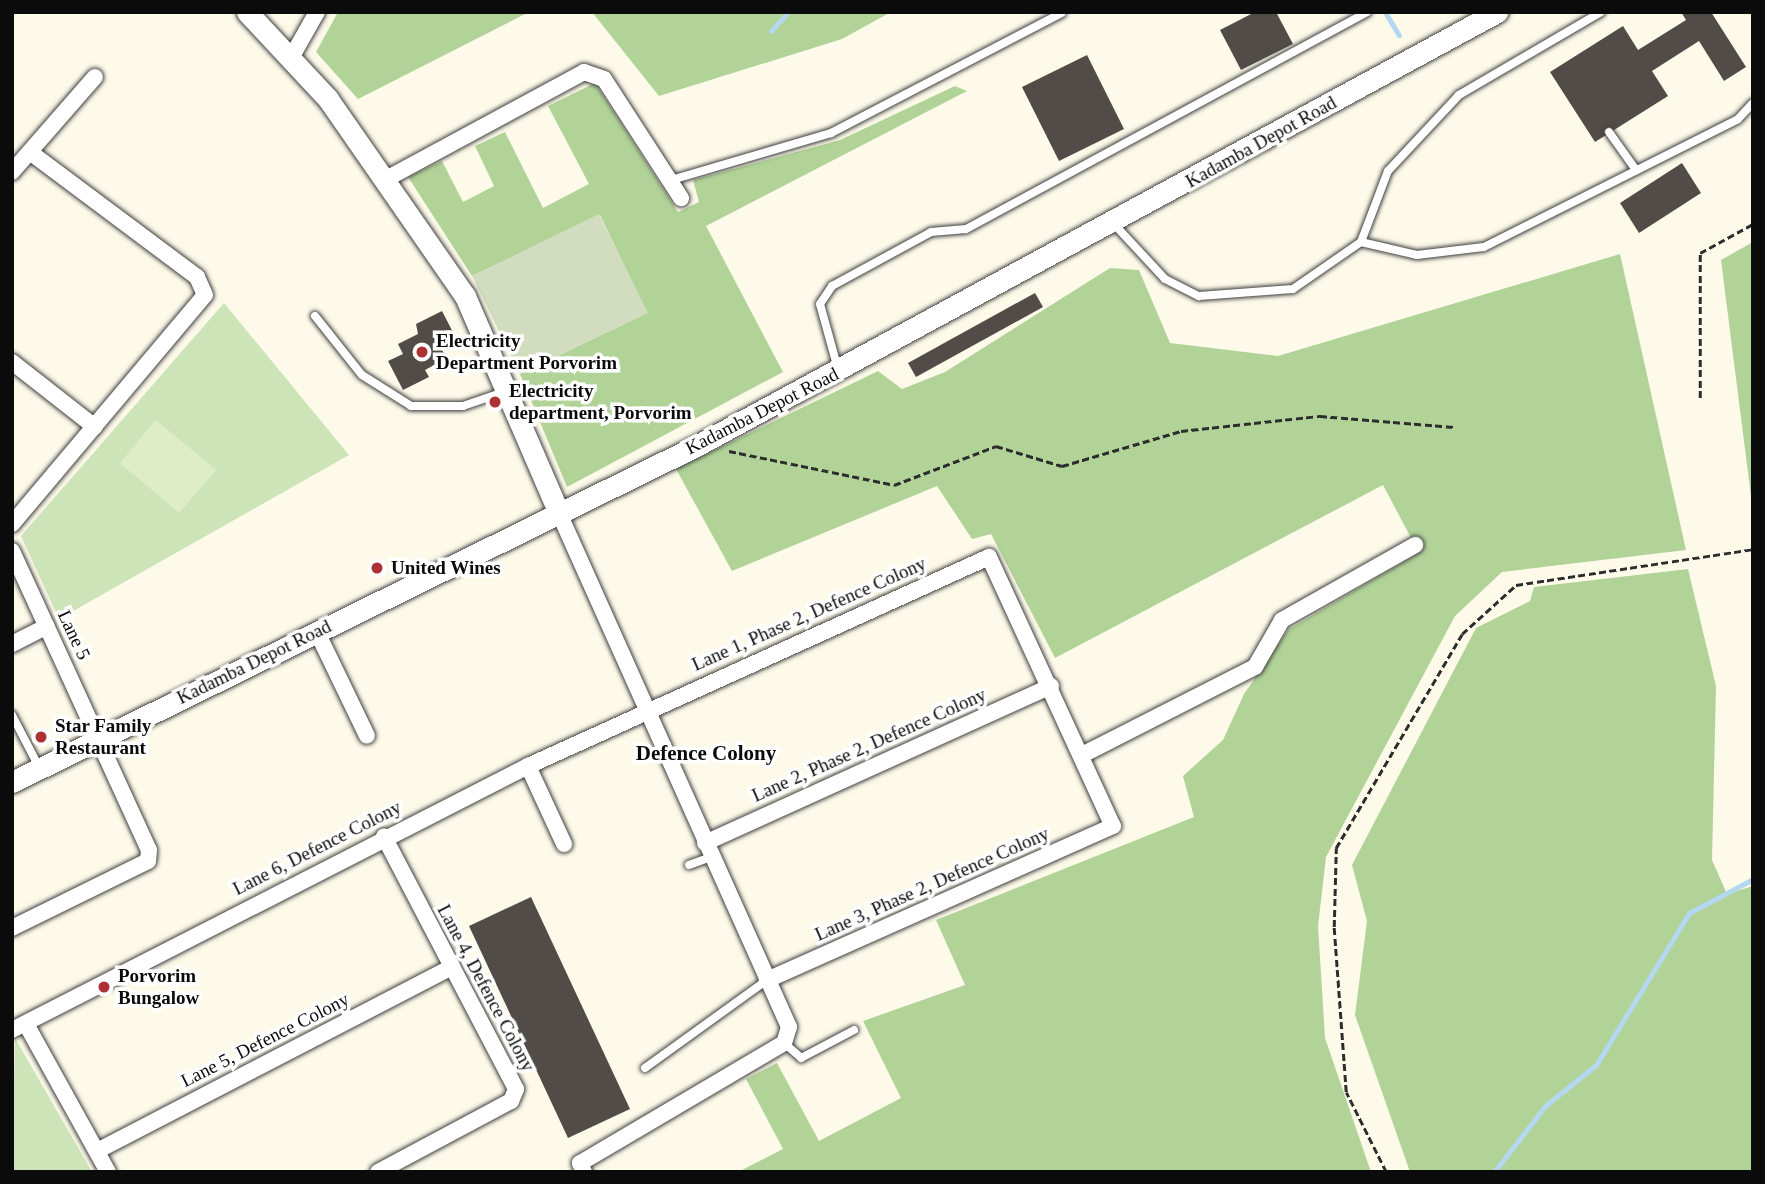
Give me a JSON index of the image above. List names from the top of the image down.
{
  "streets": {
    "street": [
      "Kadamba Depot Road",
      "Lane 1, Phase 2, Defence Colony",
      "Lane 5",
      "Lane 2, Phase 2, Defence Colony",
      "Lane 6, Defence Colony",
      "Lane 3, Phase 2, Defence Colony",
      "Lane 4, Defence Colony",
      "Lane 5, Defence Colony"
    ]
  },
  "crossings": [
    ["Kadamba Depot Road", "Lane 5"],
    ["Lane 1, Phase 2, Defence Colony", "Lane 2, Phase 2, Defence Colony"],
    ["Lane 1, Phase 2, Defence Colony", "Lane 6, Defence Colony"],
    ["Lane 6, Defence Colony", "Lane 4, Defence Colony"],
    ["Lane 4, Defence Colony", "Lane 5, Defence Colony"]
  ],
  "districts": ["Defence Colony"],
  "places": [
    "Electricity Department Porvorim",
    "Electricity department, Porvorim",
    "United Wines",
    "Star Family Restaurant",
    "Porvorim Bungalow"
  ]
}
